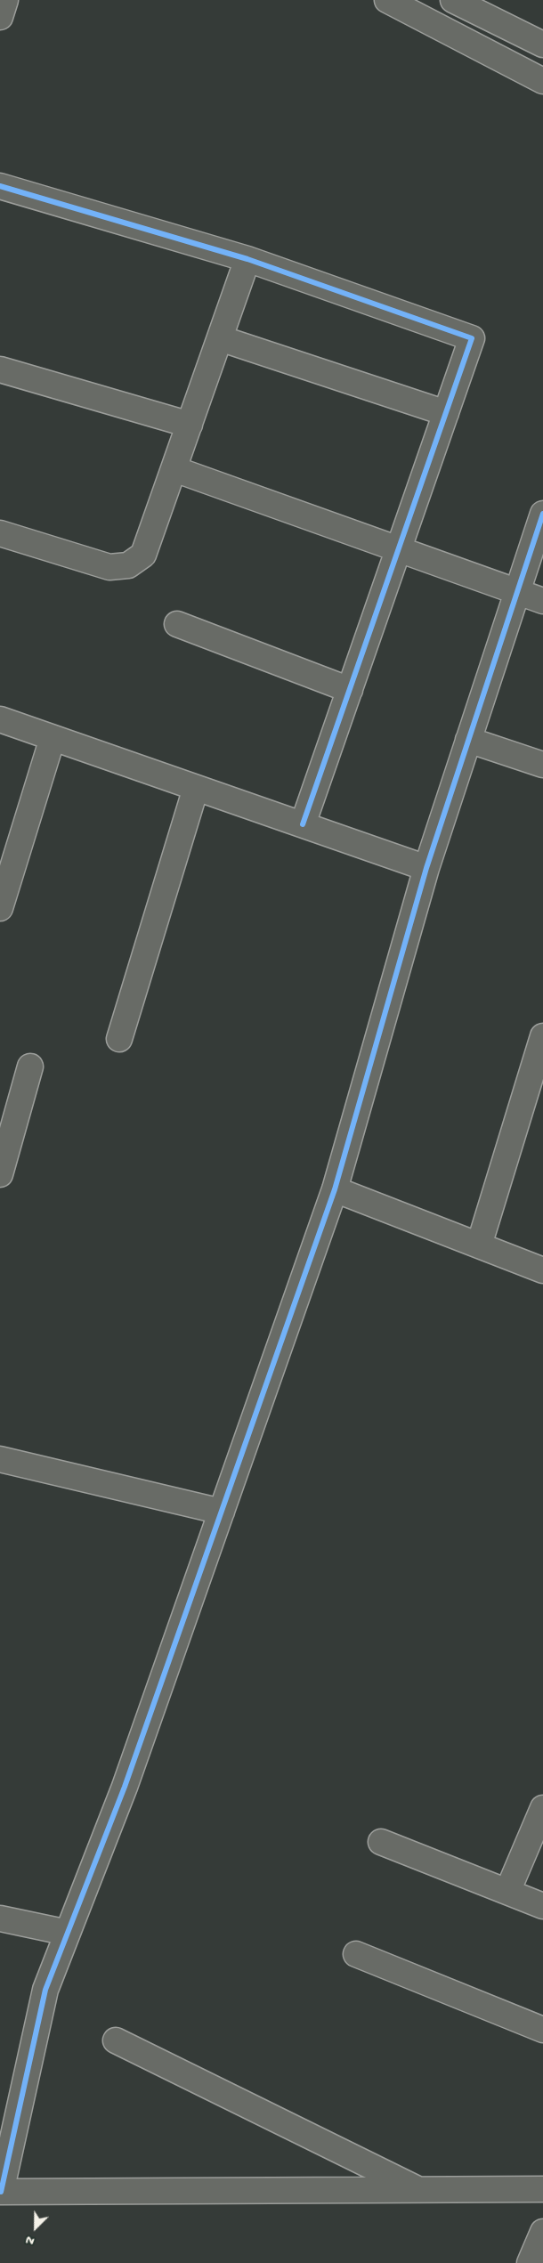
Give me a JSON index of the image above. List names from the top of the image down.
{
  "north": "bottom left"
}
